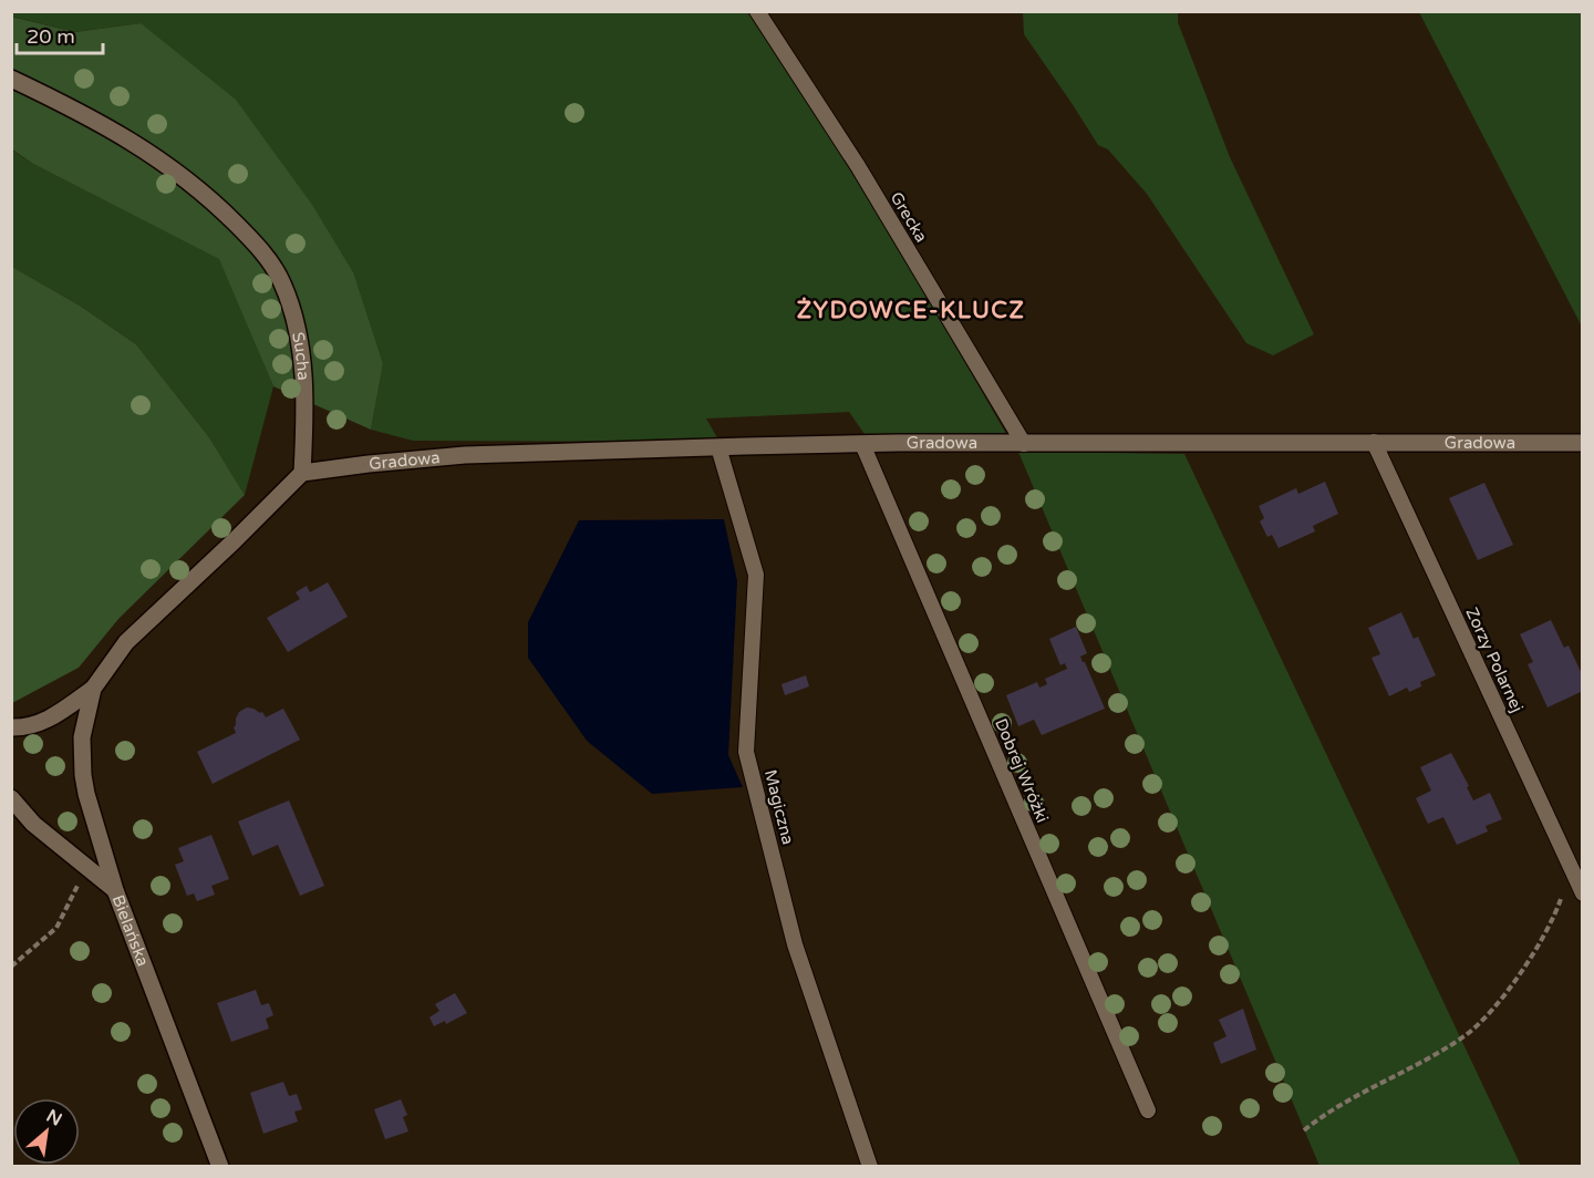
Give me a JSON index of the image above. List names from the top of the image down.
{
  "streets": {
    "street": ["Sucha", "Gradowa", "Bielańska"],
    "lane": [
      "Grecka",
      "Zorzy Polarnej",
      "Dobrej Wróżki",
      "Magiczna"
    ]
  },
  "crossings": [
    ["Grecka", "Gradowa"],
    ["Sucha", "Gradowa"],
    ["Gradowa", "Zorzy Polarnej"],
    ["Gradowa", "Dobrej Wróżki"],
    ["Gradowa", "Magiczna"]
  ],
  "districts": ["ŻYDOWCE-KLUCZ"],
  "scale_bar": "20 m",
  "north": "top right"
}
